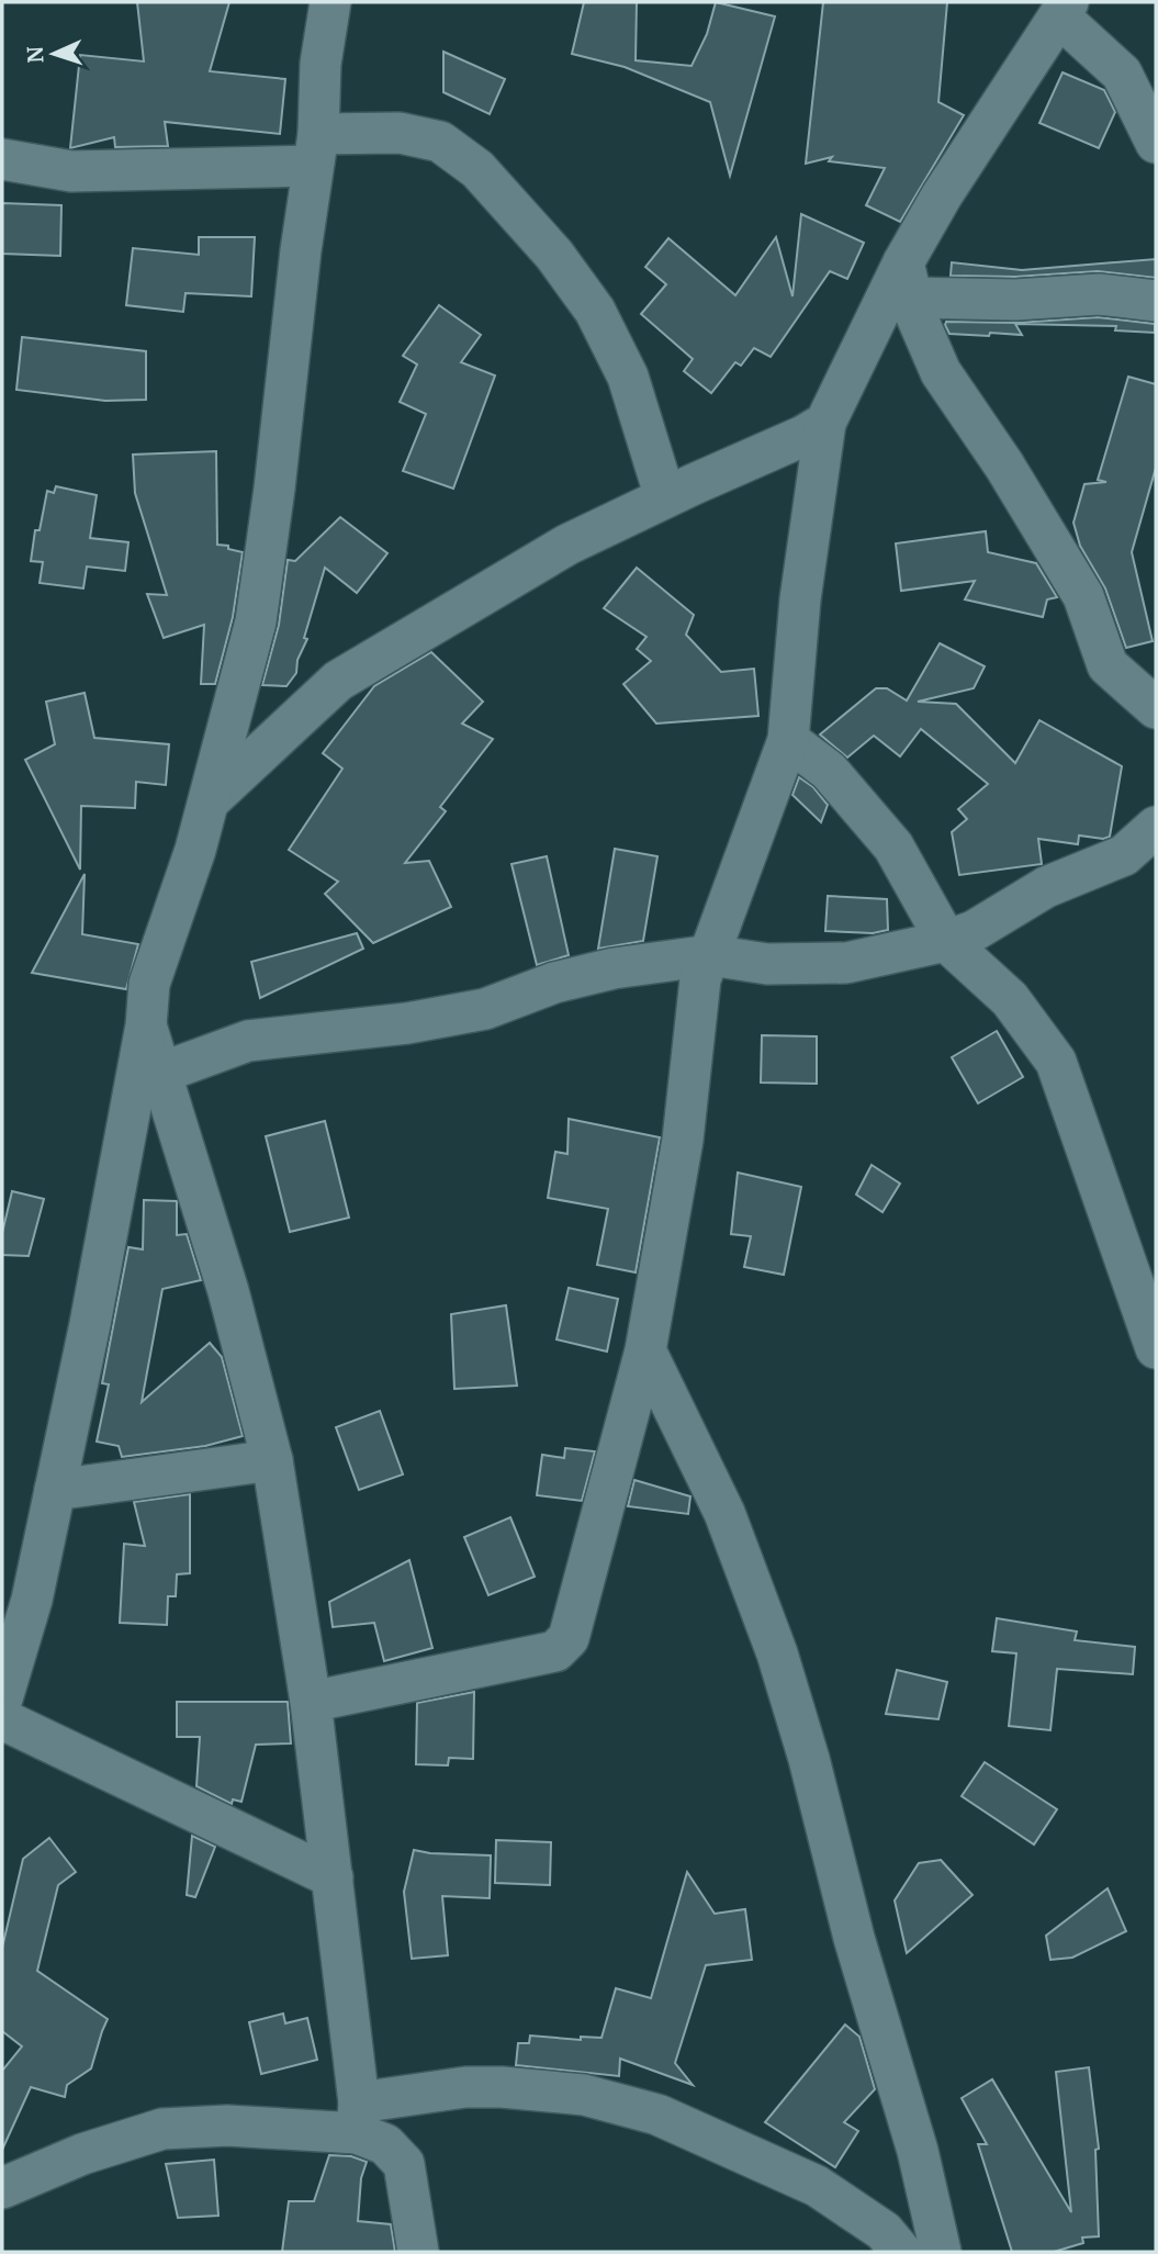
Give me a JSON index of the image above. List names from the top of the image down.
{
  "north": "left"
}
